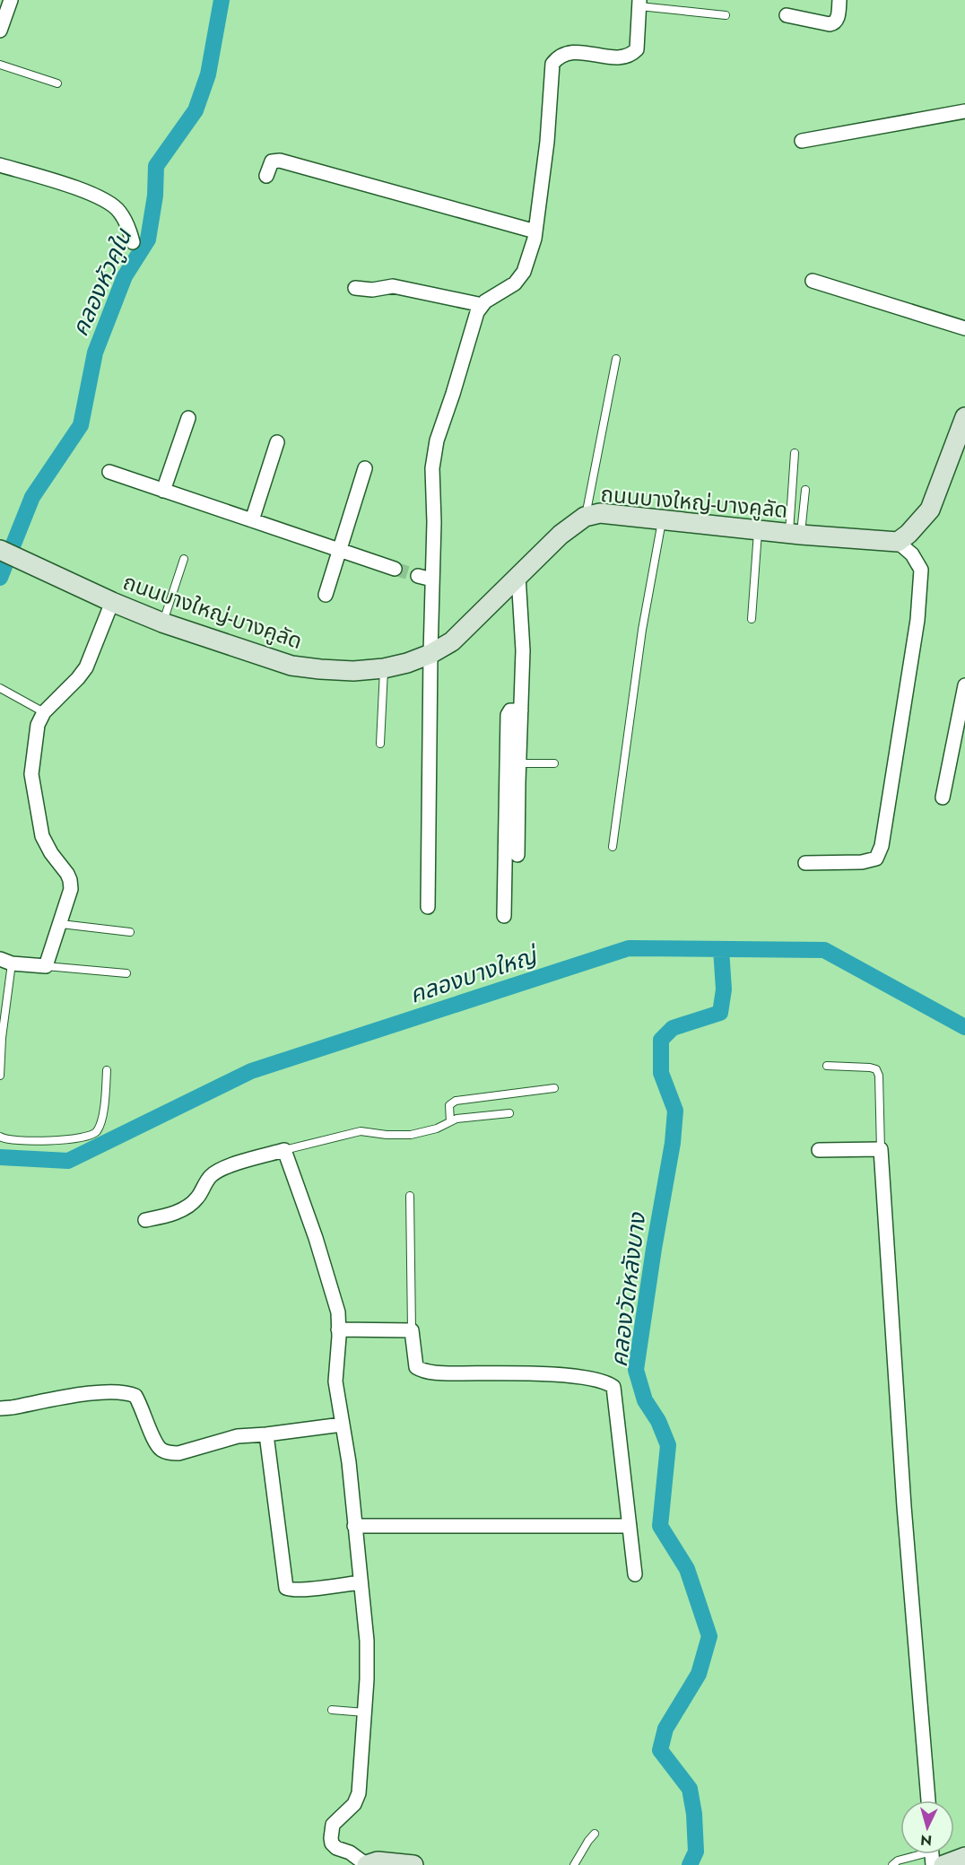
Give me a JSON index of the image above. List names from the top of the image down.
{
  "streets": {
    "street": ["ถนนบางใหญ่-บางคูลัด"]
  },
  "water": ["คลองหัวคูใน", "คลองบางใหญ่", "คลองวัดหลังบาง"],
  "north": "bottom"
}
